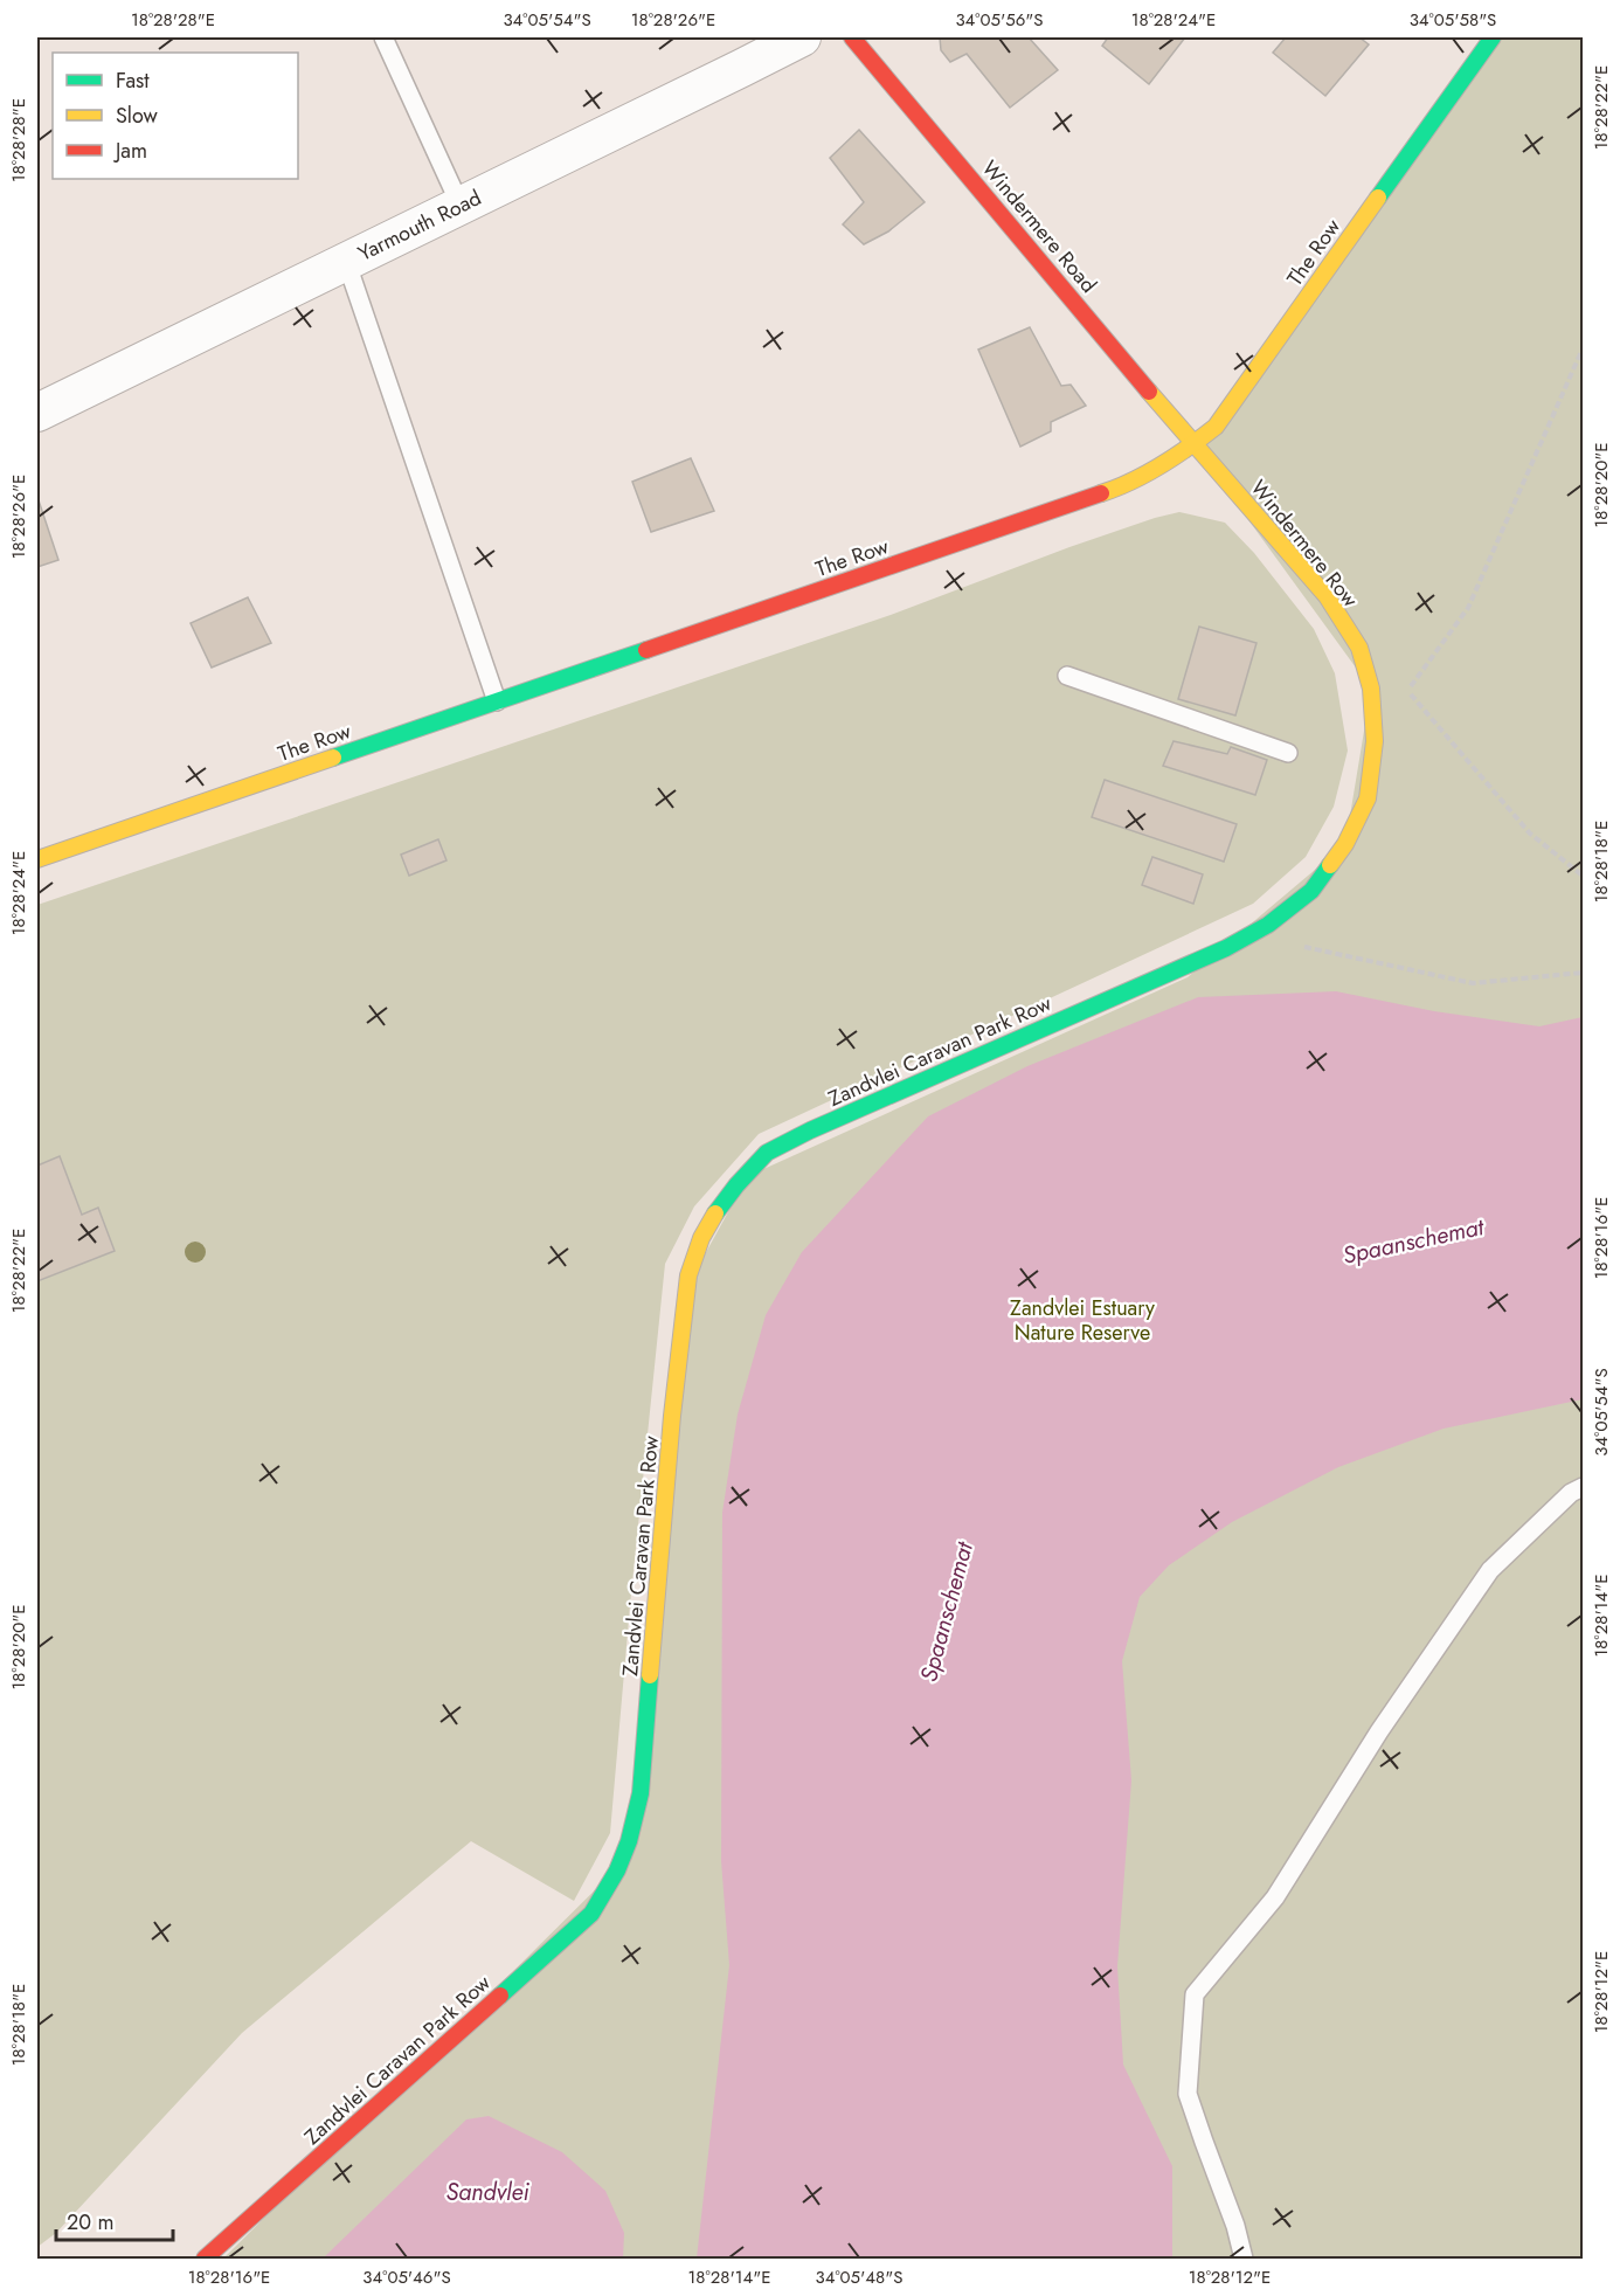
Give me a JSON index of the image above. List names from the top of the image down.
{
  "streets": {
    "street": [
      "Yarmouth Road",
      "Windermere Road",
      "The Row",
      "Windermere Row",
      "Zandvlei Caravan Park Row"
    ]
  },
  "crossings": [
    ["Windermere Road", "The Row"],
    ["Windermere Road", "Windermere Row"],
    ["The Row", "Windermere Row"],
    ["Windermere Row", "Zandvlei Caravan Park Row"]
  ],
  "water": ["Spaanschemat", "Sandvlei"],
  "parks": ["Zandvlei Estuary Nature Reserve"],
  "legend": ["Fast", "Slow", "Jam"],
  "scale_bar": "20 m",
  "coordinates": [
    "18°28'28\"E",
    "34°05'54\"S",
    "18°28'26\"E",
    "34°05'56\"S",
    "18°28'24\"E",
    "34°05'58\"S",
    "18°28'22\"E",
    "18°28'20\"E",
    "18°28'18\"E",
    "18°28'16\"E",
    "18°28'14\"E",
    "18°28'12\"E",
    "34°05'46\"S",
    "34°05'48\"S"
  ]
}
